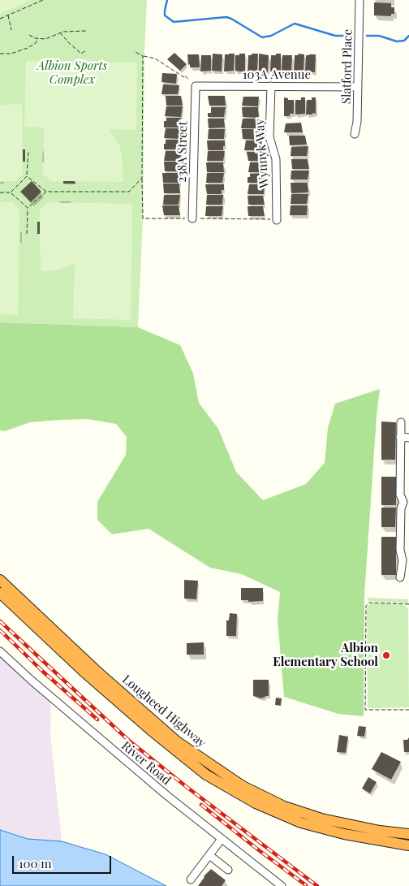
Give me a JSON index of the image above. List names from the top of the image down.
{
  "streets": {
    "highway": ["Lougheed Highway"],
    "street": [
      "Slatford Place",
      "103A Avenue",
      "238A Street",
      "Wynnyk Way",
      "River Road"
    ]
  },
  "crossings": [
    ["Slatford Place", "103A Avenue"],
    ["103A Avenue", "238A Street"],
    ["103A Avenue", "Wynnyk Way"]
  ],
  "parks": ["Albion Sports Complex"],
  "places": ["Albion Elementary School"],
  "scale_bar": "100 m"
}
